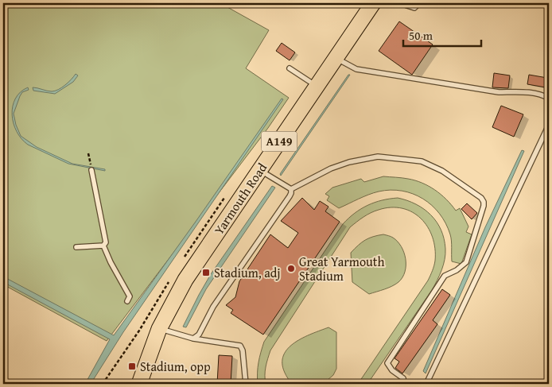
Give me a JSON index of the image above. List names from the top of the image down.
{
  "streets": {
    "main road": ["A149", "Yarmouth Road"]
  },
  "places": {
    "other": ["Great Yarmouth Stadium"],
    "transit": ["Stadium, adj", "Stadium, opp"]
  },
  "scale_bar": "50 m"
}
